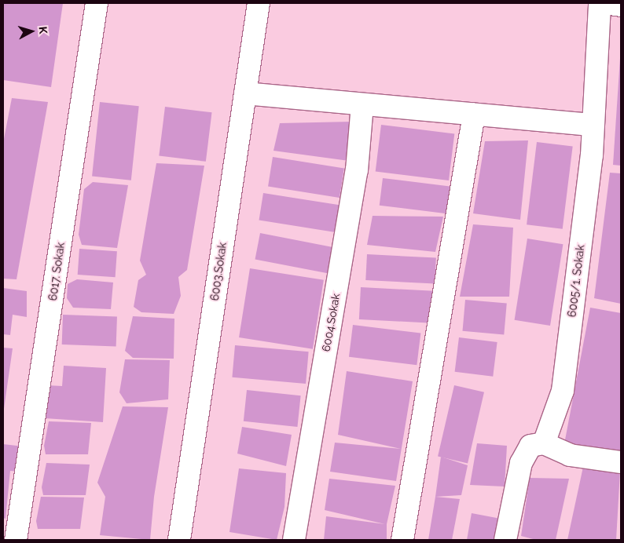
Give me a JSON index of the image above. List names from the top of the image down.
{
  "streets": {
    "street": [
      "6017. Sokak",
      "6003.Sokak",
      "6005/1. Sokak",
      "6004.Sokak"
    ]
  },
  "north": "right"
}
